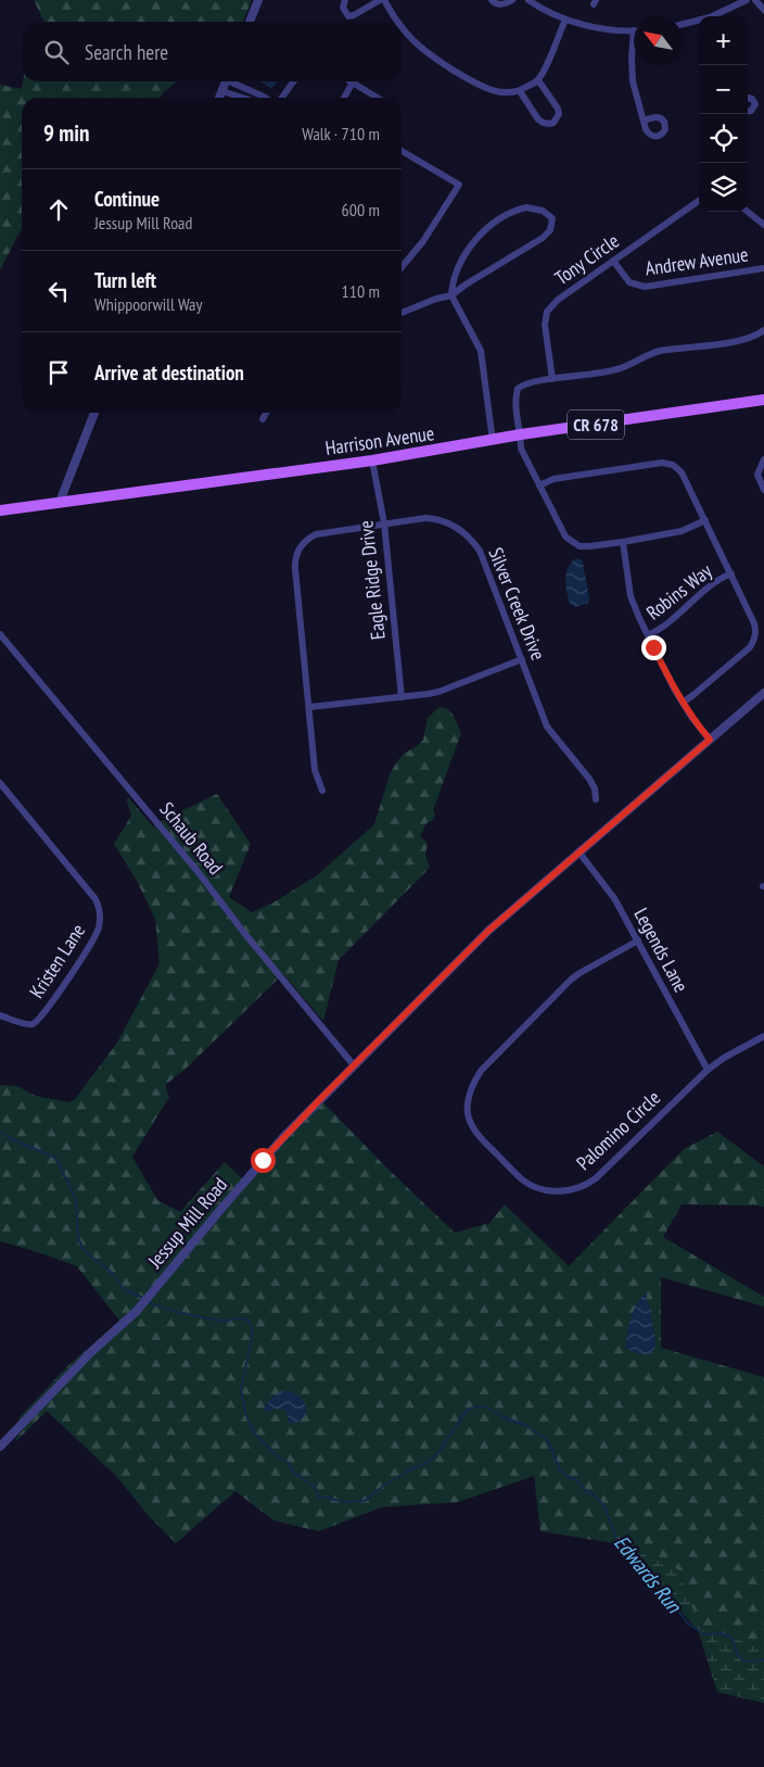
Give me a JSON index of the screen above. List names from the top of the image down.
{
  "streets": {
    "main road": ["CR 678", "Harrison Avenue"],
    "street": [
      "Tony Circle",
      "Andrew Avenue",
      "Eagle Ridge Drive",
      "Robins Way",
      "Silver Creek Drive",
      "Schaub Road",
      "Legends Lane",
      "Kristen Lane",
      "Palomino Circle",
      "Jessup Mill Road"
    ]
  },
  "crossings": [
    ["Tony Circle", "Andrew Avenue"],
    ["Harrison Avenue", "Eagle Ridge Drive"],
    ["Eagle Ridge Drive", "Silver Creek Drive"],
    ["Schaub Road", "Jessup Mill Road"],
    ["Legends Lane", "Palomino Circle"],
    ["Legends Lane", "Jessup Mill Road"]
  ],
  "water": ["Edwards Run"],
  "north": "top left",
  "page": {
    "map_buttons": ["+", "−"],
    "search": "Search here",
    "heading": ["9 min", "Walk · 710 m"],
    "list": [
      ["Continue", "Jessup Mill Road", "600 m"],
      ["Turn left", "Whippoorwill Way", "110 m"],
      "Arrive at destination"
    ]
  }
}
